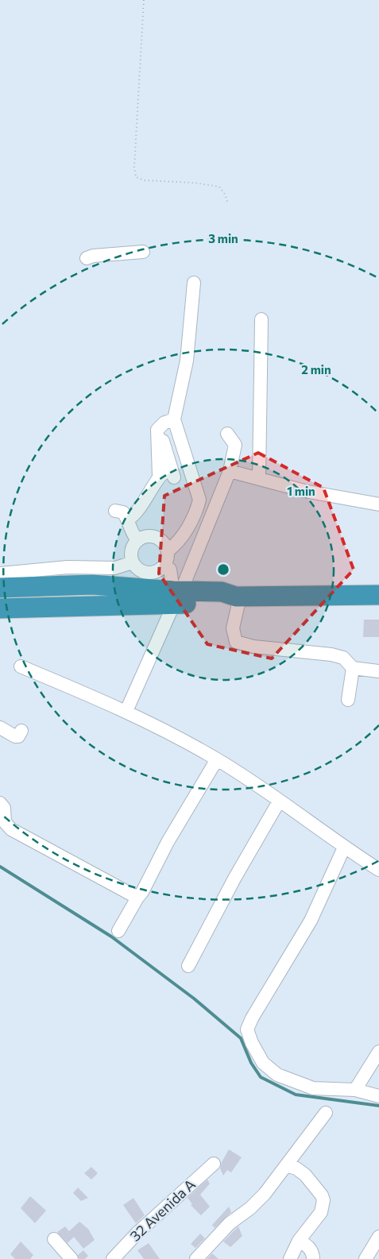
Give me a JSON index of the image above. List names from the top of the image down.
{
  "streets": {
    "street": ["32 Avenida A"]
  },
  "rings": ["3 min", "2 min", "1 min"]
}
